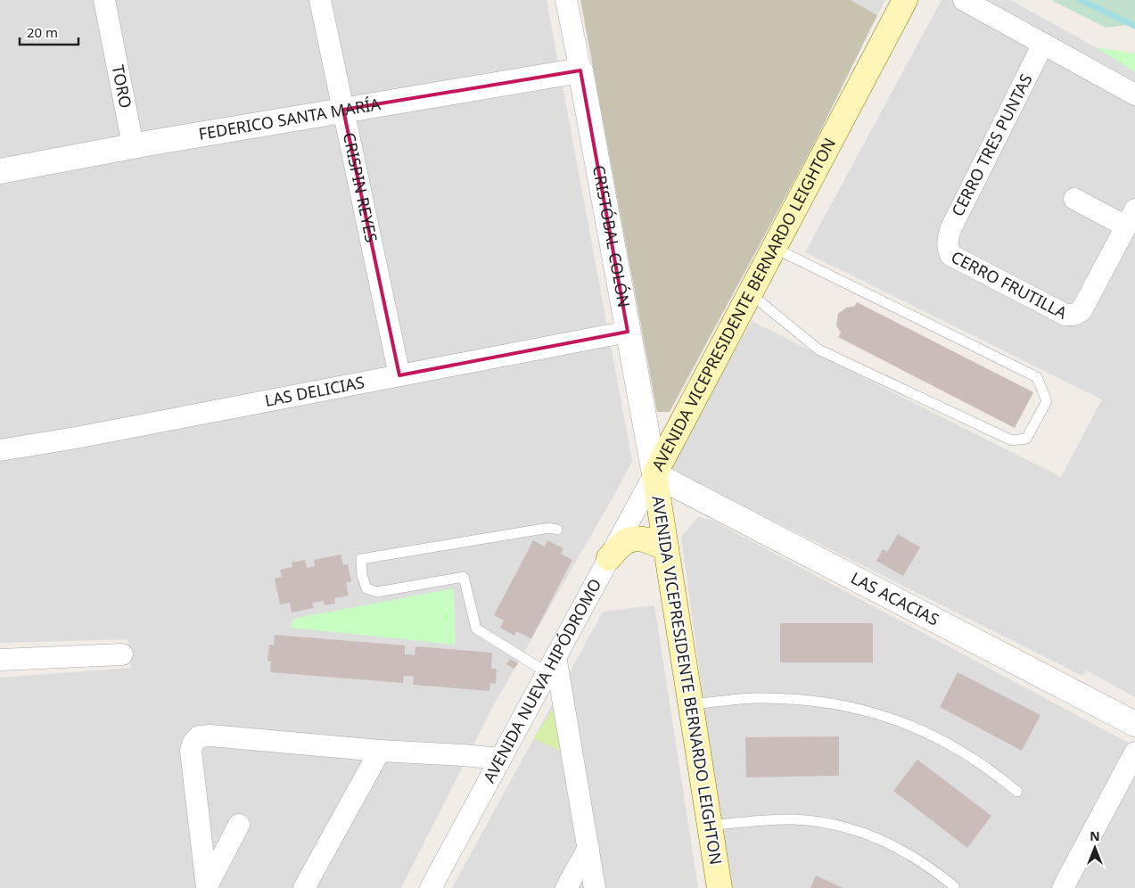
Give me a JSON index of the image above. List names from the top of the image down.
{
  "streets": {
    "main road": ["AVENIDA VICEPRESIDENTE BERNARDO LEIGHTON"],
    "street": [
      "TORO",
      "FEDERICO SANTA MARÍA",
      "CERRO TRES PUNTAS",
      "CRISPIN REYES",
      "CRISTÓBAL COLÓN",
      "CERRO FRUTILLA",
      "LAS DELICIAS",
      "LAS ACACIAS",
      "AVENIDA NUEVA HIPÓDROMO"
    ]
  },
  "crossings": [
    ["TORO", "FEDERICO SANTA MARÍA"],
    ["FEDERICO SANTA MARÍA", "CRISPIN REYES"],
    ["FEDERICO SANTA MARÍA", "CRISTÓBAL COLÓN"],
    ["CERRO TRES PUNTAS", "CERRO FRUTILLA"],
    ["CRISPIN REYES", "LAS DELICIAS"],
    ["CRISTÓBAL COLÓN", "AVENIDA VICEPRESIDENTE BERNARDO LEIGHTON"],
    ["CRISTÓBAL COLÓN", "LAS DELICIAS"],
    ["CRISTÓBAL COLÓN", "LAS ACACIAS"],
    ["CRISTÓBAL COLÓN", "AVENIDA NUEVA HIPÓDROMO"],
    ["AVENIDA VICEPRESIDENTE BERNARDO LEIGHTON", "LAS ACACIAS"],
    ["AVENIDA VICEPRESIDENTE BERNARDO LEIGHTON", "AVENIDA NUEVA HIPÓDROMO"],
    ["LAS ACACIAS", "AVENIDA NUEVA HIPÓDROMO"]
  ],
  "scale_bar": "20 m",
  "north": "top"
}
